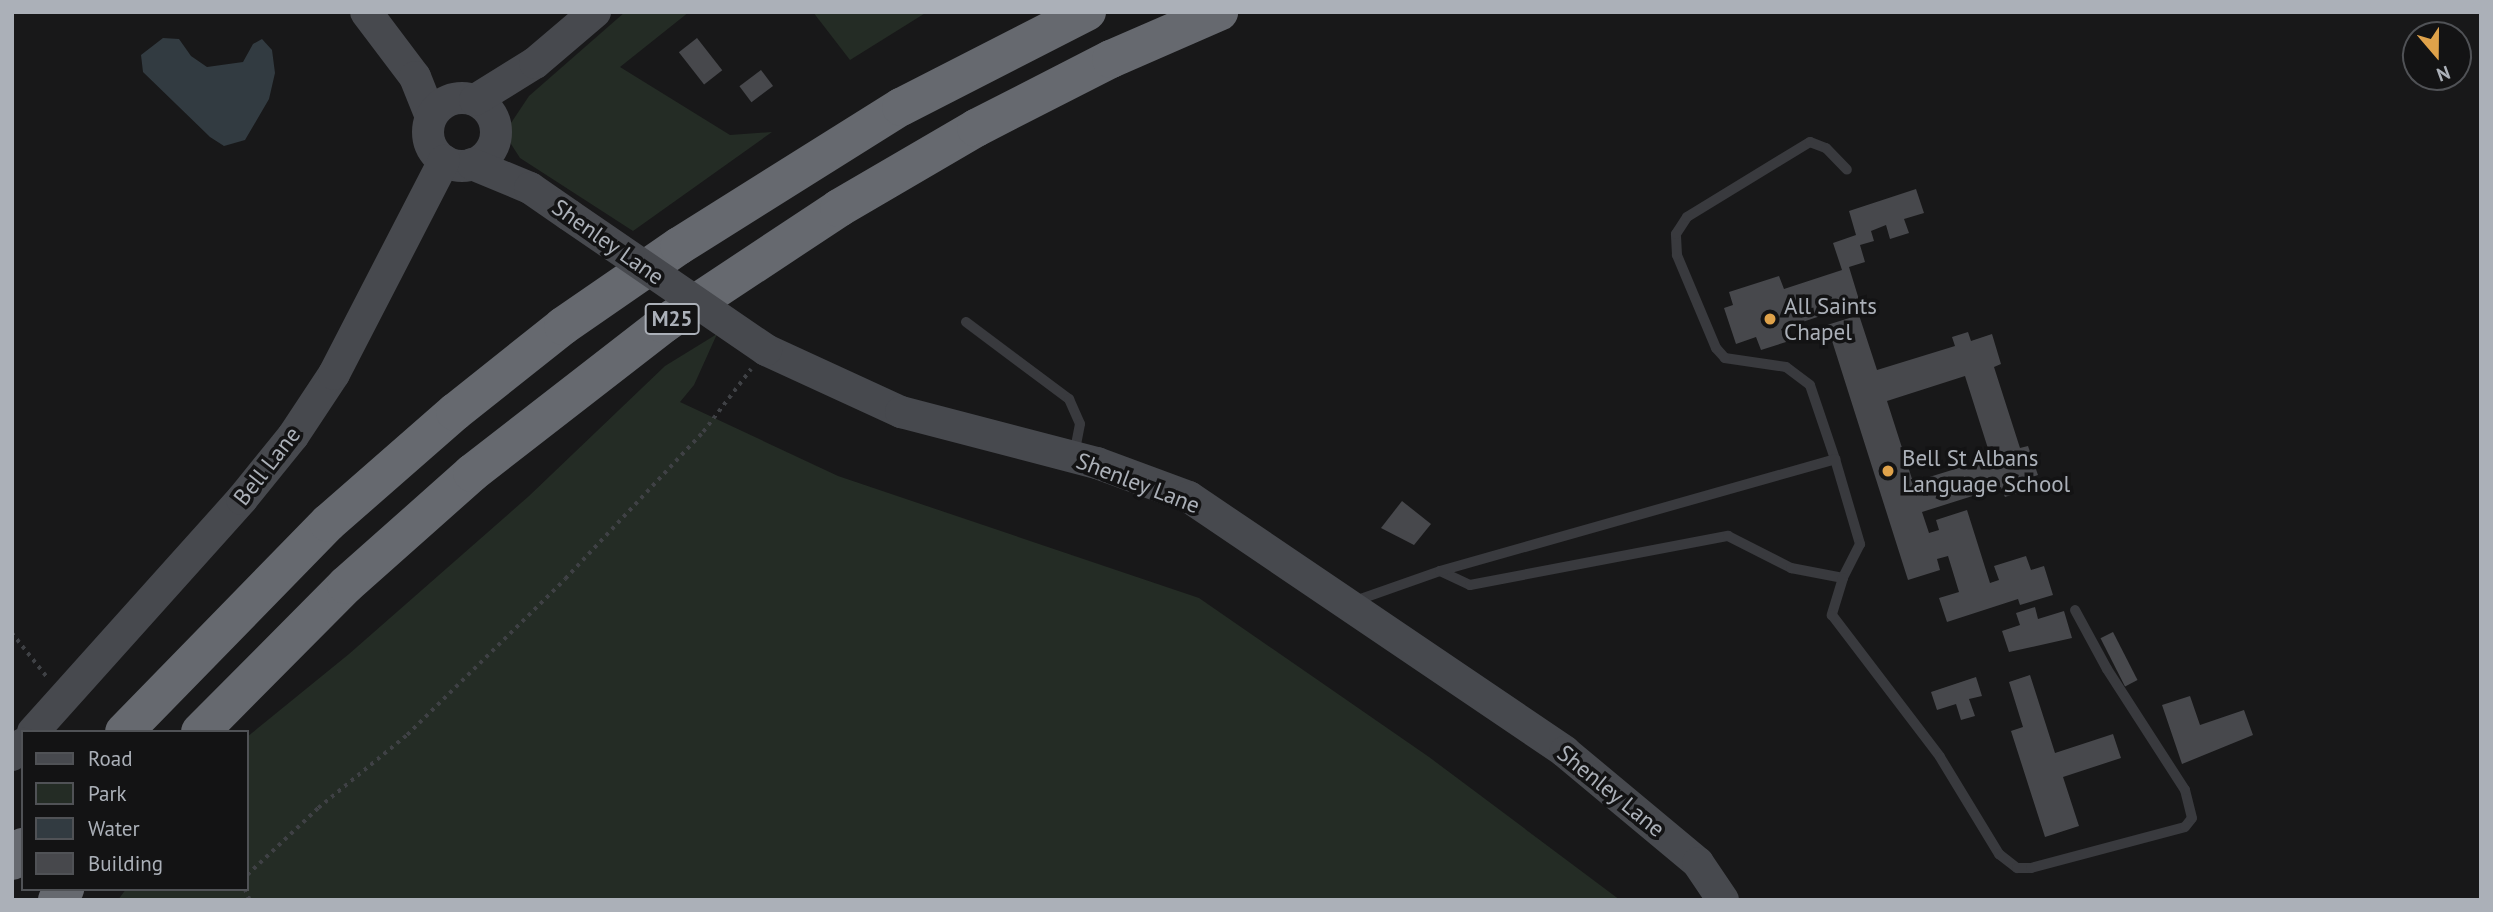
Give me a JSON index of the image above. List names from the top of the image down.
{
  "streets": {
    "highway": ["M25"],
    "main road": ["Shenley Lane", "Bell Lane"]
  },
  "crossings": [
    ["Shenley Lane", "Bell Lane"]
  ],
  "places": ["All Saints Chapel", "Bell St Albans Language School"],
  "legend": [
    "Road",
    "Park",
    "Water",
    "Building"
  ],
  "north": "bottom"
}
